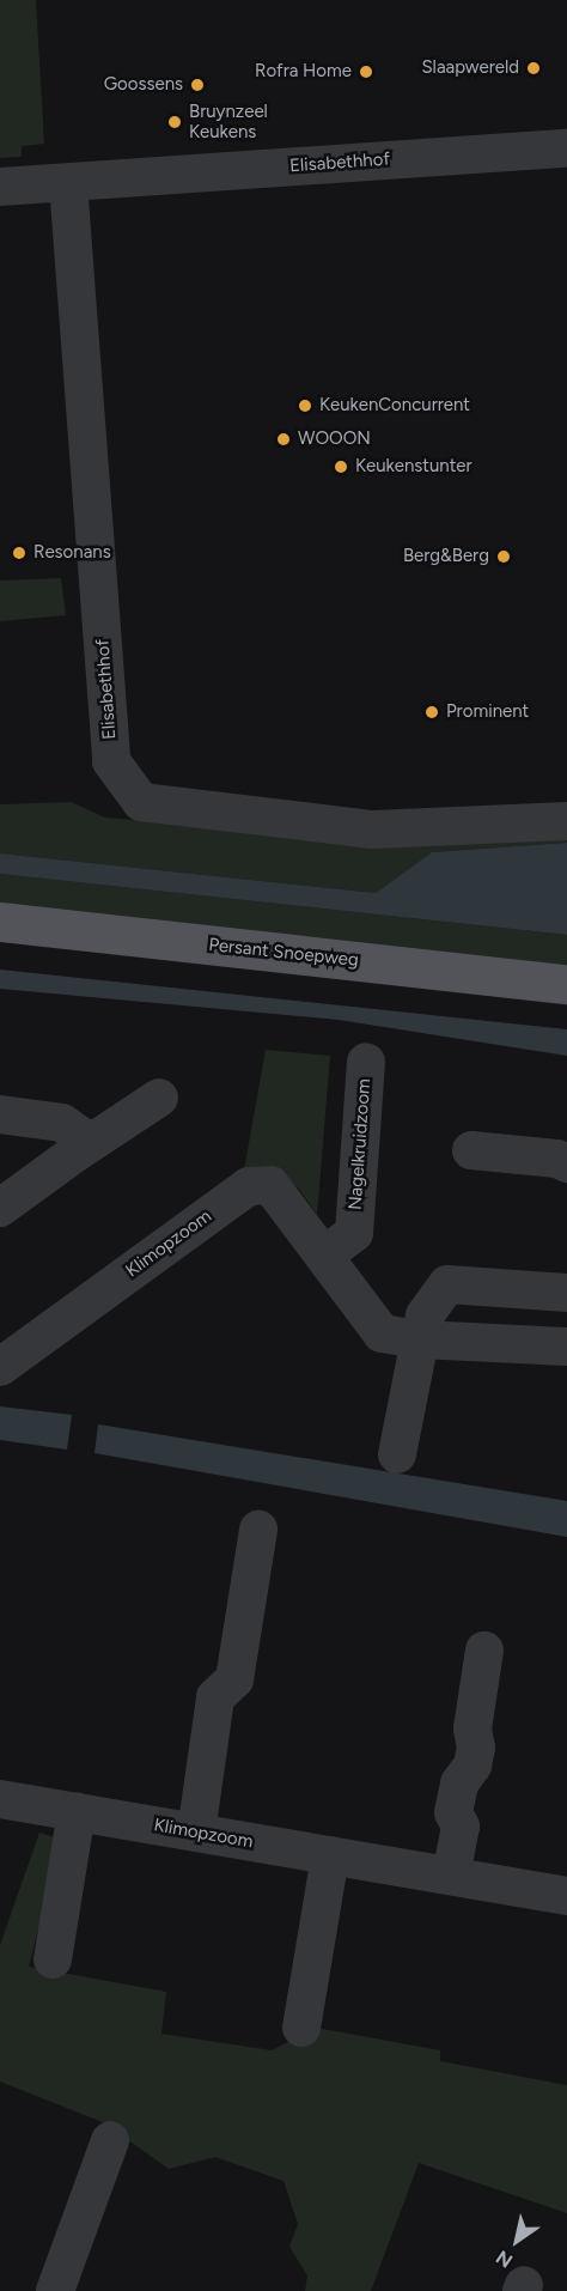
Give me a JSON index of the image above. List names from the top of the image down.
{
  "streets": {
    "main road": ["Persant Snoepweg"],
    "street": ["Elisabethhof", "Nagelkruidzoom", "Klimopzoom"]
  },
  "crossings": [
    ["Nagelkruidzoom", "Klimopzoom"]
  ],
  "places": [
    "Slaapwereld",
    "Rofra Home",
    "Goossens",
    "Bruynzeel Keukens",
    "KeukenConcurrent",
    "WOOON",
    "Keukenstunter",
    "Resonans",
    "Berg&Berg",
    "Prominent"
  ],
  "north": "bottom left"
}
